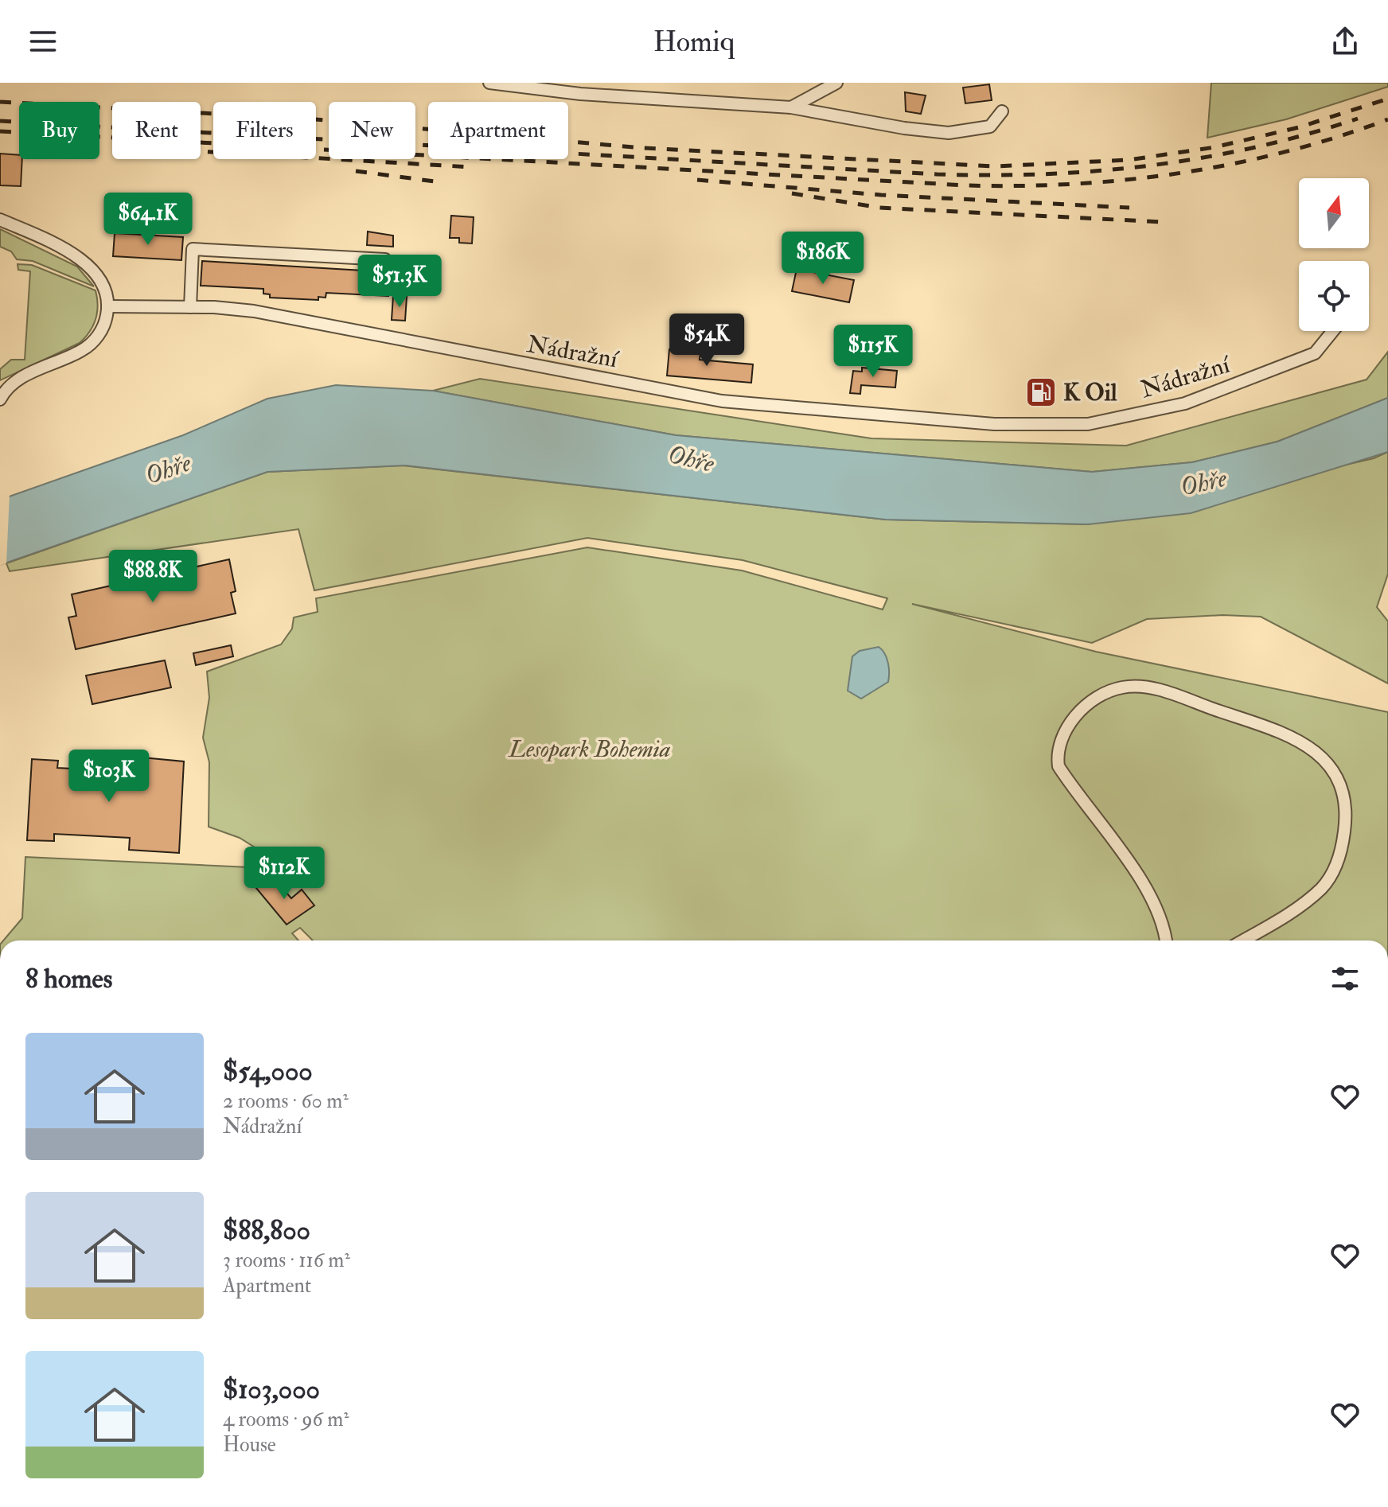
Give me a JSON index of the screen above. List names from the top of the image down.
{
  "streets": {
    "street": ["Nádražní"]
  },
  "water": ["Ohře"],
  "parks": ["Lesopark Bohemia"],
  "places": {
    "fuel station": ["K Oil"]
  },
  "north": "top",
  "page": {
    "header": "Homiq",
    "chip": [
      "Buy",
      "Rent",
      "Filters",
      "New",
      "Apartment"
    ],
    "price": [
      "$64.1K",
      "$186K",
      "$51.3K",
      "$54K",
      "$115K",
      "$88.8K",
      "$103K",
      "$112K"
    ],
    "heading": "8 homes",
    "list": [
      {
        "name": "$54,000",
        "note": "2 rooms · 60 m² · Nádražní"
      },
      {
        "name": "$88,800",
        "note": "3 rooms · 116 m² · Apartment"
      },
      {
        "name": "$103,000",
        "note": "4 rooms · 96 m² · House"
      }
    ]
  }
}
